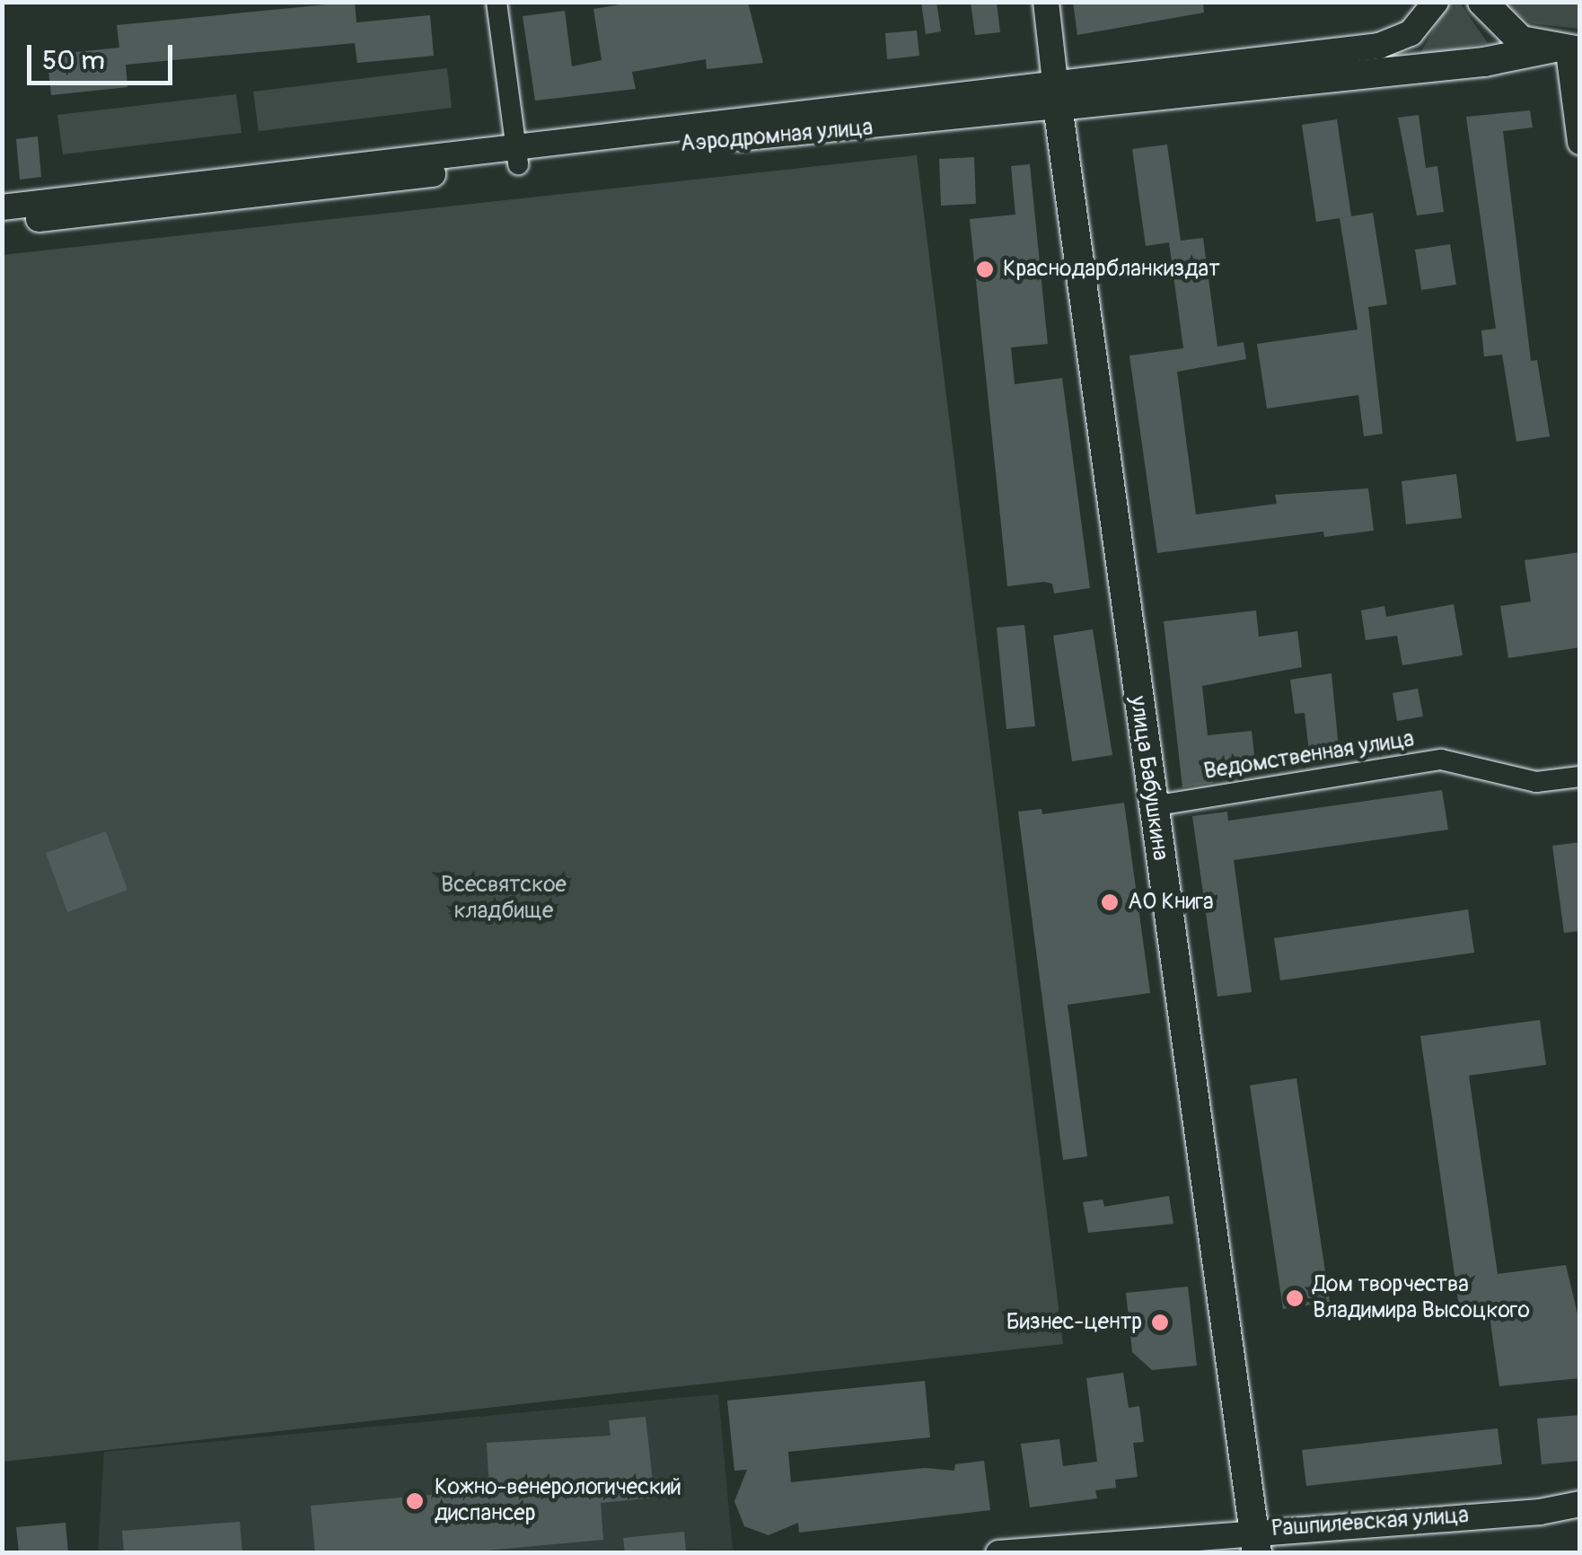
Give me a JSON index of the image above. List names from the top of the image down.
{
  "streets": {
    "main road": ["Аэродромная улица", "улица Бабушкина"],
    "street": ["Ведомственная улица", "Рашпилевская улица"]
  },
  "crossings": [
    ["Аэродромная улица", "улица Бабушкина"],
    ["Ведомственная улица", "улица Бабушкина"],
    ["улица Бабушкина", "Рашпилевская улица"]
  ],
  "parks": ["Всесвятское кладбище"],
  "places": [
    "Краснодарбланкиздат",
    "АО Книга",
    "Дом творчества Владимира Высоцкого",
    "Бизнес-центр",
    "Кожно-венерологический диспансер"
  ],
  "scale_bar": "50 m"
}
